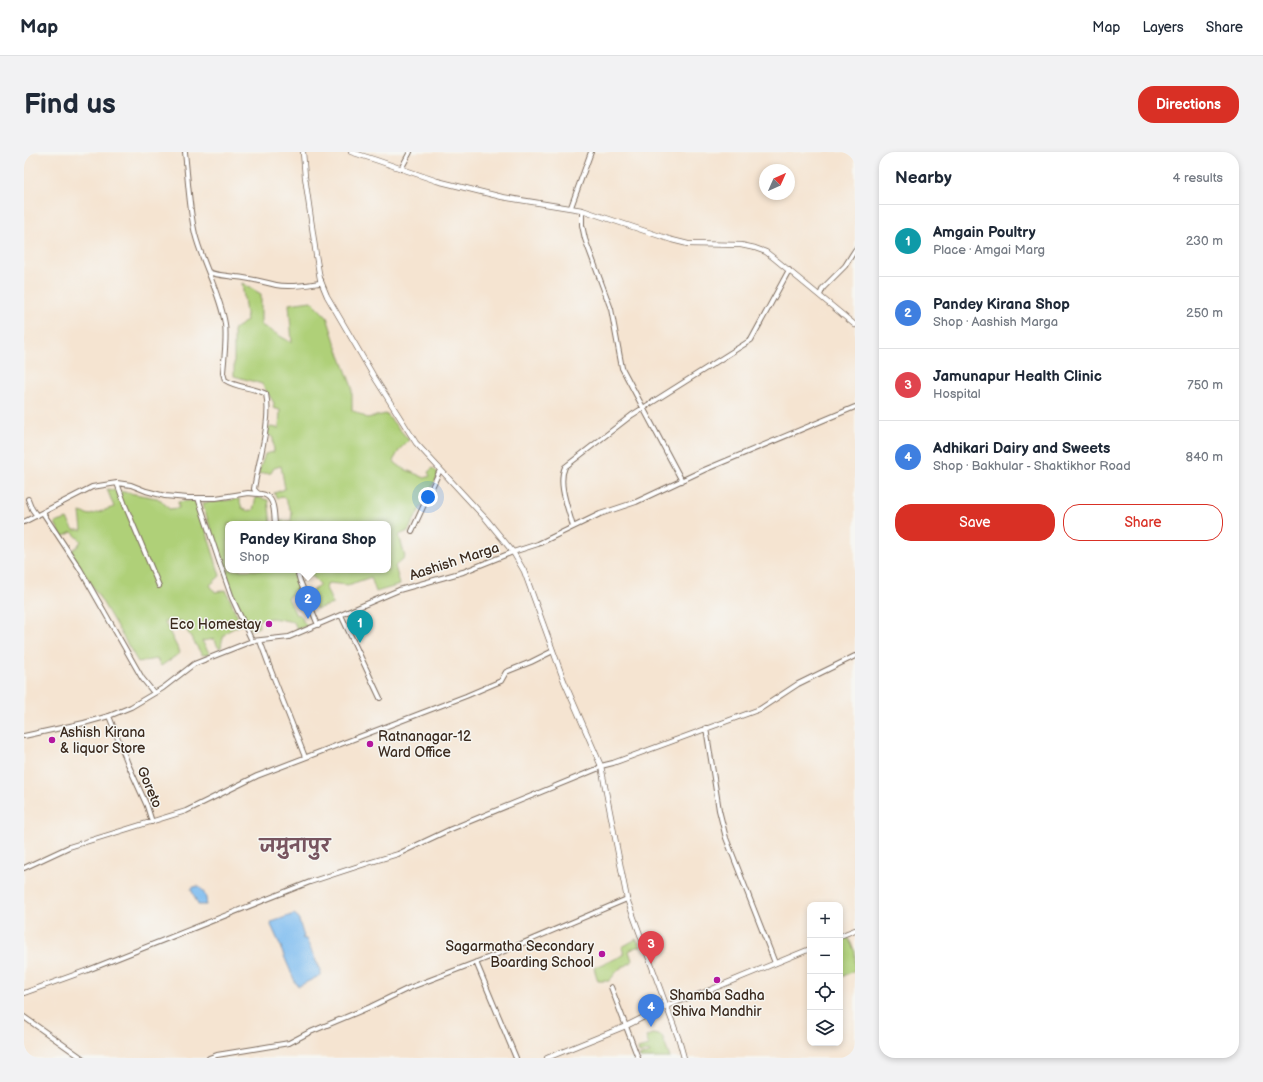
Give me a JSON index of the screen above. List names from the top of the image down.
{
  "streets": {
    "street": ["Aashish Marga", "Goreto"]
  },
  "crossings": [
    ["Aashish Marga", "Goreto"]
  ],
  "districts": ["जमुनापुर"],
  "places": [
    "Eco Homestay",
    "Ashish Kirana & liquor Store",
    "Ratnanagar-12 Ward Office",
    "Sagarmatha Secondary Boarding School",
    "Shamba Sadha Shiva Mandhir"
  ],
  "north": "top right",
  "page": {
    "header": "Map",
    "nav": ["Map", "Layers", "Share"],
    "buttons": [
      "Directions",
      ["Save", "Share"]
    ],
    "title": "Find us",
    "heading": ["Nearby", "4 results"],
    "list": [
      {
        "mark": "1",
        "name": "Amgain Poultry",
        "note": "Place · Amgai Marg",
        "value": "230 m"
      },
      {
        "mark": "2",
        "name": "Pandey Kirana Shop",
        "note": "Shop · Aashish Marga",
        "value": "250 m"
      },
      {
        "mark": "3",
        "name": "Jamunapur Health Clinic",
        "note": "Hospital",
        "value": "750 m"
      },
      {
        "mark": "4",
        "name": "Adhikari Dairy and Sweets",
        "note": "Shop · Bakhular - Shaktikhor Road",
        "value": "840 m"
      }
    ],
    "popup": ["Pandey Kirana Shop", "Shop"],
    "pins": [
      "2",
      "1",
      "3",
      "4"
    ],
    "map_buttons": ["+", "−"]
  }
}
